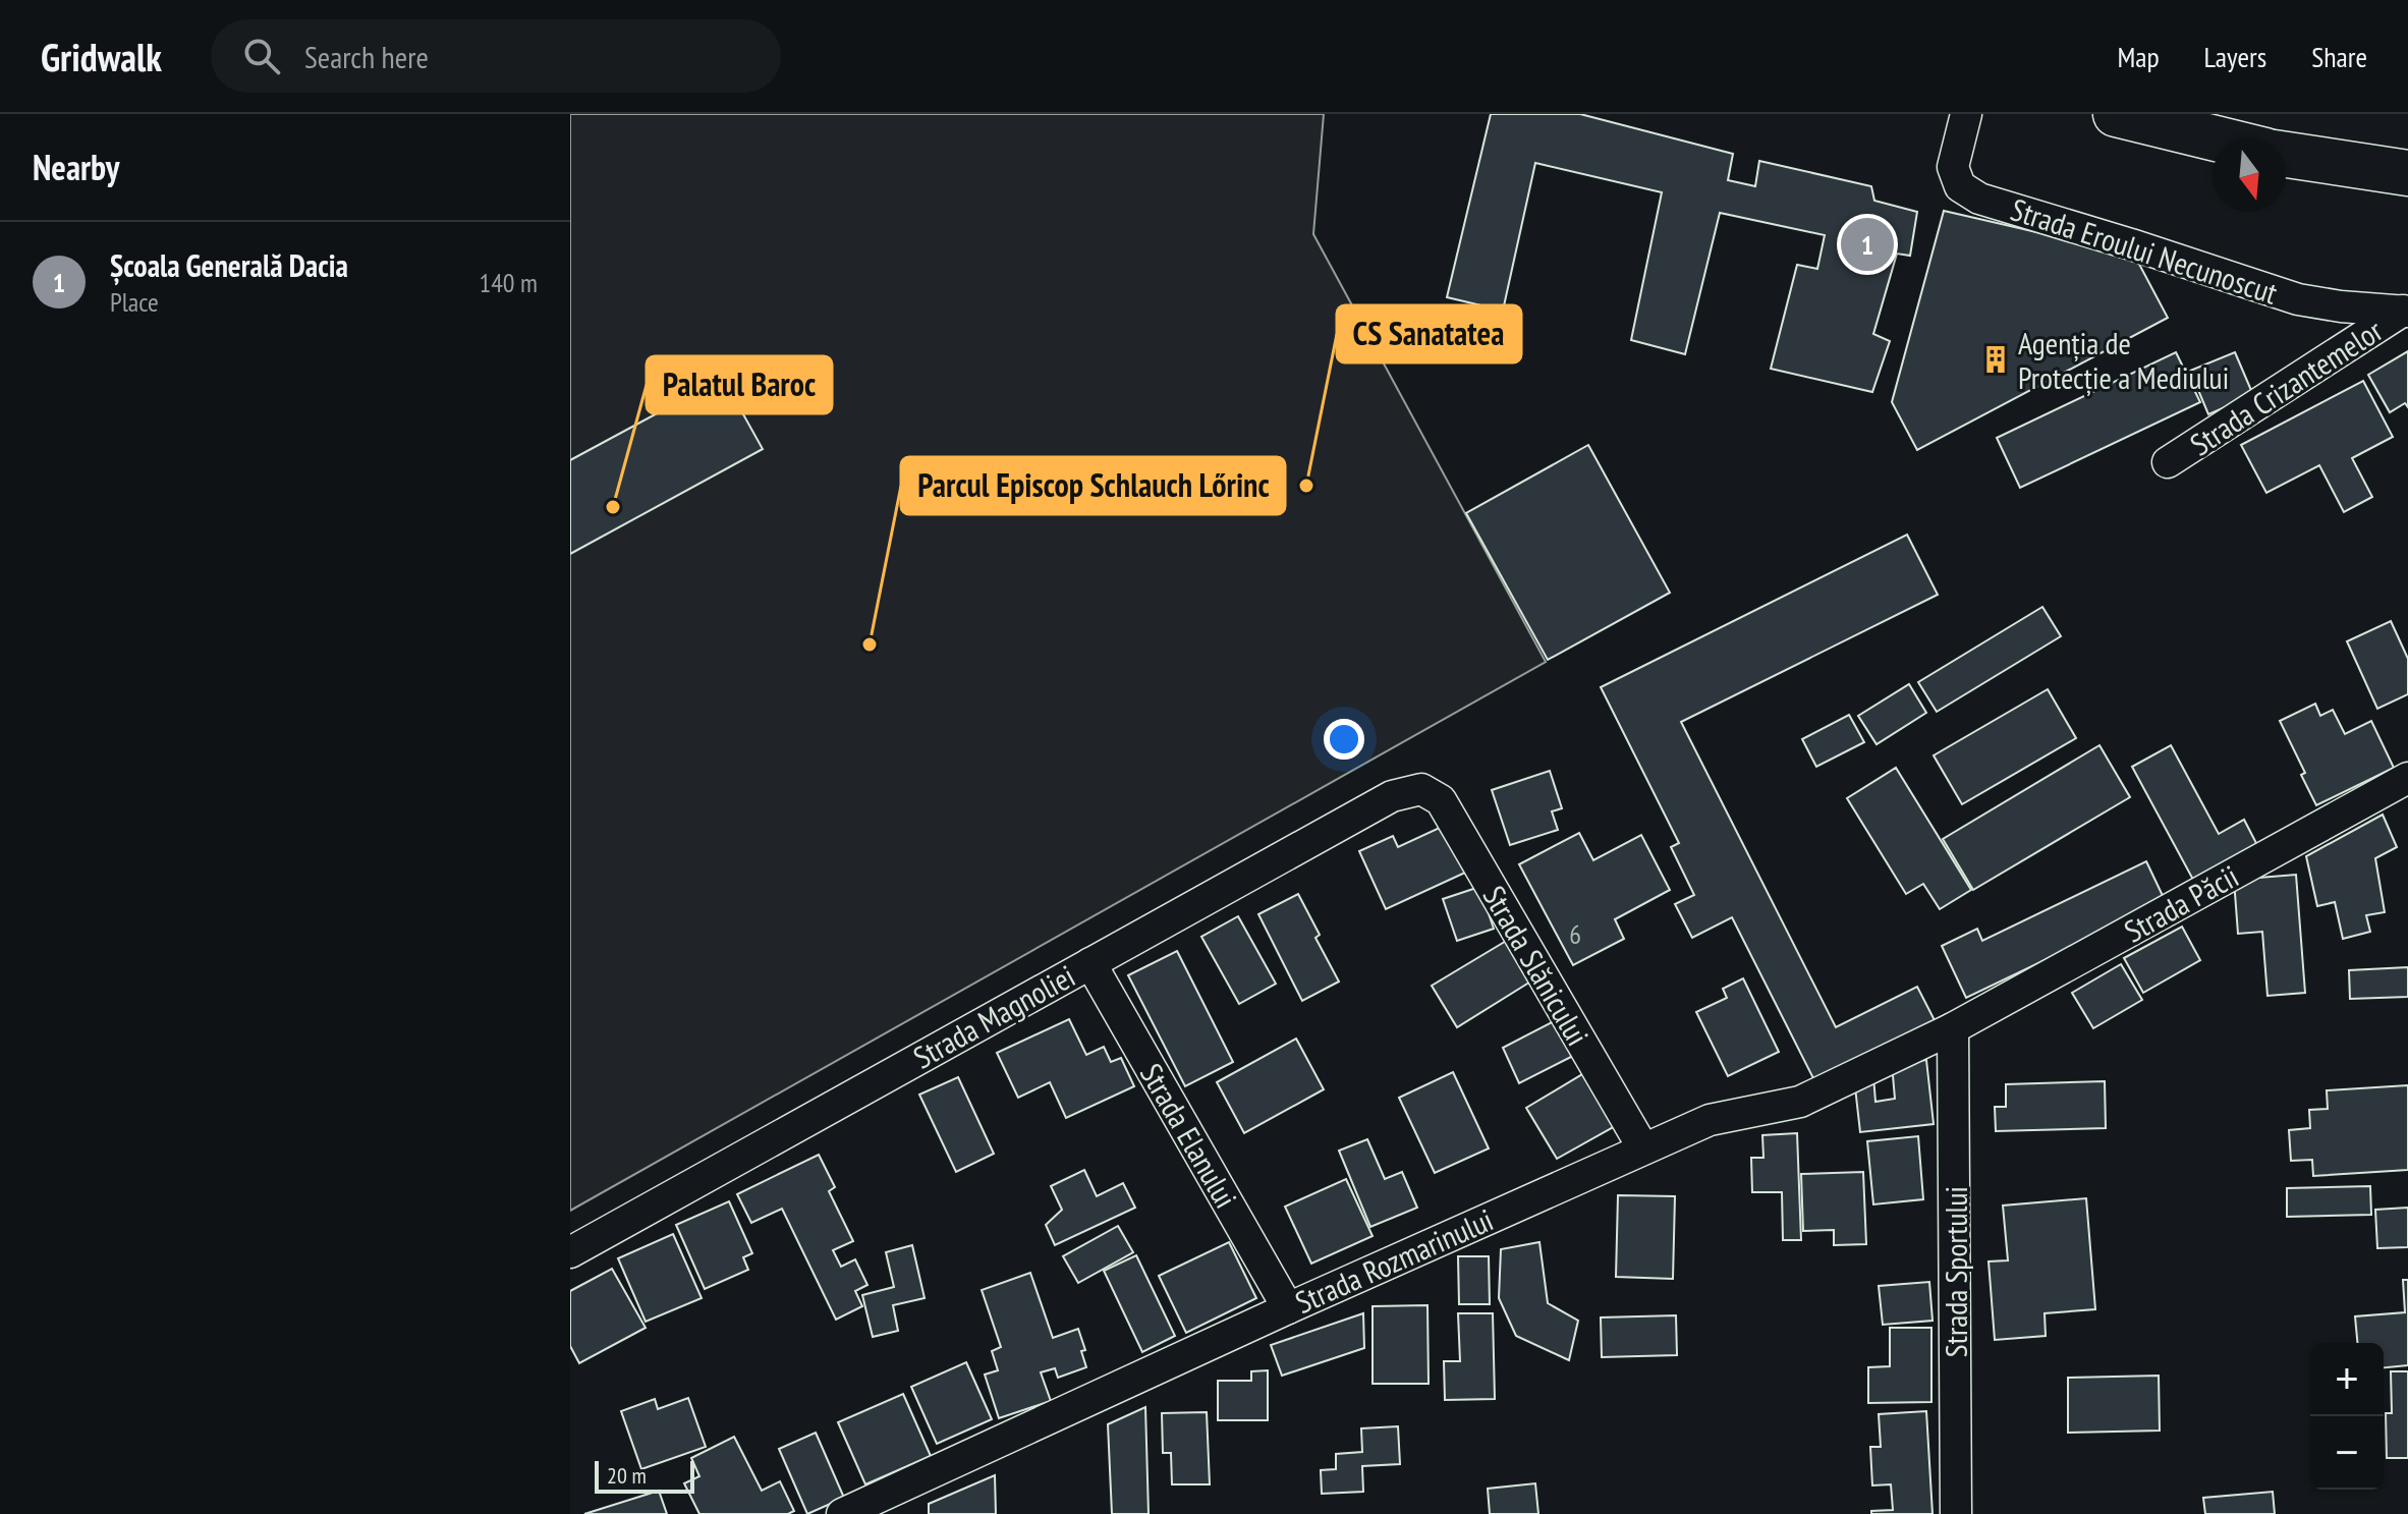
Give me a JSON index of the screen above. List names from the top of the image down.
{
  "streets": {
    "street": [
      "Strada Eroului Necunoscut",
      "Strada Crizantemelor",
      "Strada Păcii",
      "Strada Slănicului",
      "Strada Magnoliei",
      "Strada Elanului",
      "Strada Rozmarinului",
      "Strada Sportului"
    ]
  },
  "crossings": [
    ["Strada Eroului Necunoscut", "Strada Crizantemelor"],
    ["Strada Păcii", "Strada Rozmarinului"],
    ["Strada Păcii", "Strada Sportului"],
    ["Strada Slănicului", "Strada Magnoliei"],
    ["Strada Slănicului", "Strada Rozmarinului"],
    ["Strada Magnoliei", "Strada Elanului"],
    ["Strada Elanului", "Strada Rozmarinului"],
    ["Strada Rozmarinului", "Strada Sportului"]
  ],
  "places": {
    "building": ["Agenția de Protecție a Mediului"],
    "other": ["CS Sanatatea", "Palatul Baroc", "Parcul Episcop Schlauch Lőrinc"]
  },
  "house_numbers": ["6"],
  "scale_bar": "20 m",
  "north": "bottom",
  "page": {
    "header": "Gridwalk",
    "search": "Search here",
    "nav": ["Map", "Layers", "Share"],
    "heading": "Nearby",
    "pins": "1",
    "list": [
      {
        "mark": "1",
        "name": "Școala Generală Dacia",
        "note": "Place",
        "value": "140 m"
      }
    ],
    "map_buttons": ["+", "−"],
    "scale": "20 m"
  }
}
